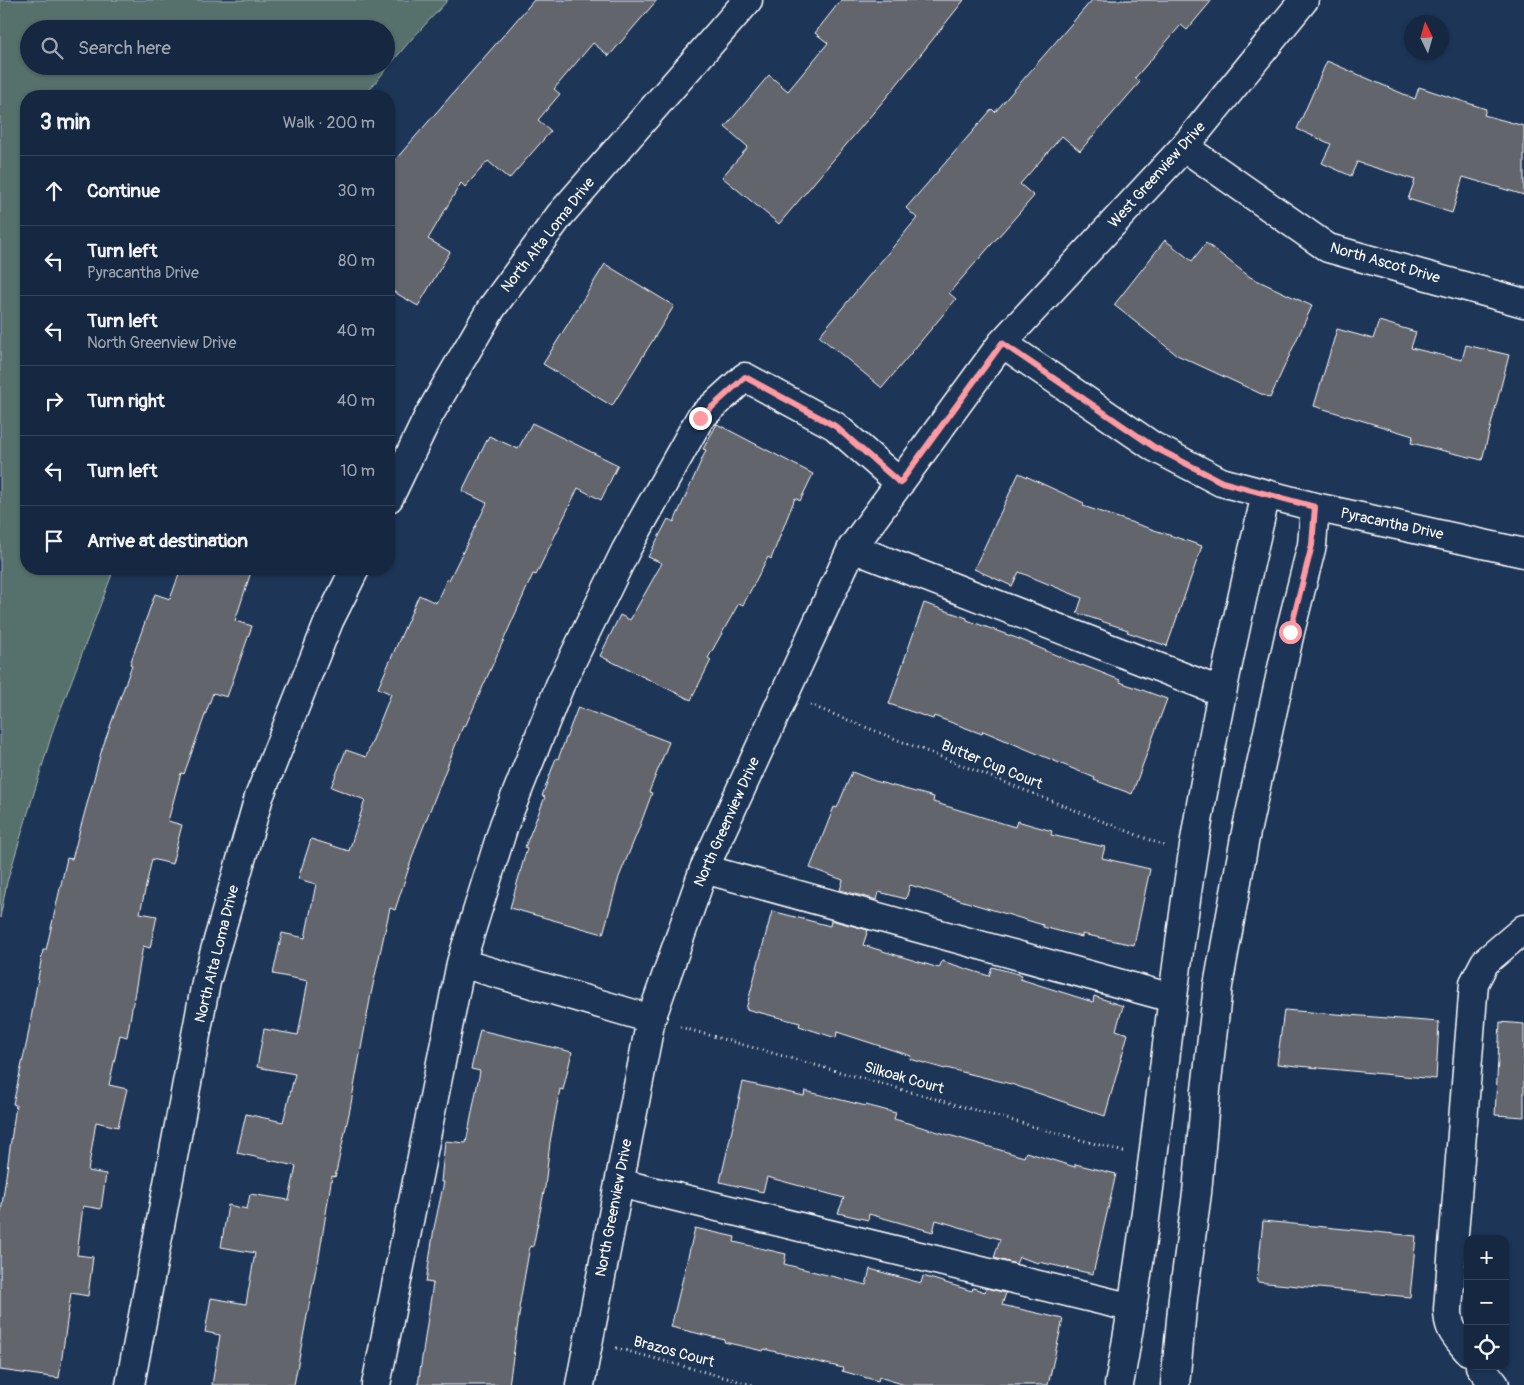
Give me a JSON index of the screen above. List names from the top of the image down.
{
  "streets": {
    "street": [
      "West Greenview Drive",
      "North Alta Loma Drive",
      "North Ascot Drive",
      "Pyracantha Drive",
      "North Greenview Drive"
    ],
    "path": ["Butter Cup Court", "Silkoak Court", "Brazos Court"]
  },
  "crossings": [
    ["West Greenview Drive", "North Ascot Drive"],
    ["West Greenview Drive", "Pyracantha Drive"],
    ["West Greenview Drive", "North Greenview Drive"],
    ["Pyracantha Drive", "North Greenview Drive"],
    ["Butter Cup Court", "North Greenview Drive"],
    ["North Greenview Drive", "Silkoak Court"],
    ["North Greenview Drive", "Brazos Court"]
  ],
  "north": "top",
  "page": {
    "search": "Search here",
    "heading": ["3 min", "Walk · 200 m"],
    "list": [
      ["Continue", "30 m"],
      ["Turn left", "Pyracantha Drive", "80 m"],
      ["Turn left", "North Greenview Drive", "40 m"],
      ["Turn right", "40 m"],
      ["Turn left", "10 m"],
      "Arrive at destination"
    ],
    "map_buttons": ["+", "−"]
  }
}
